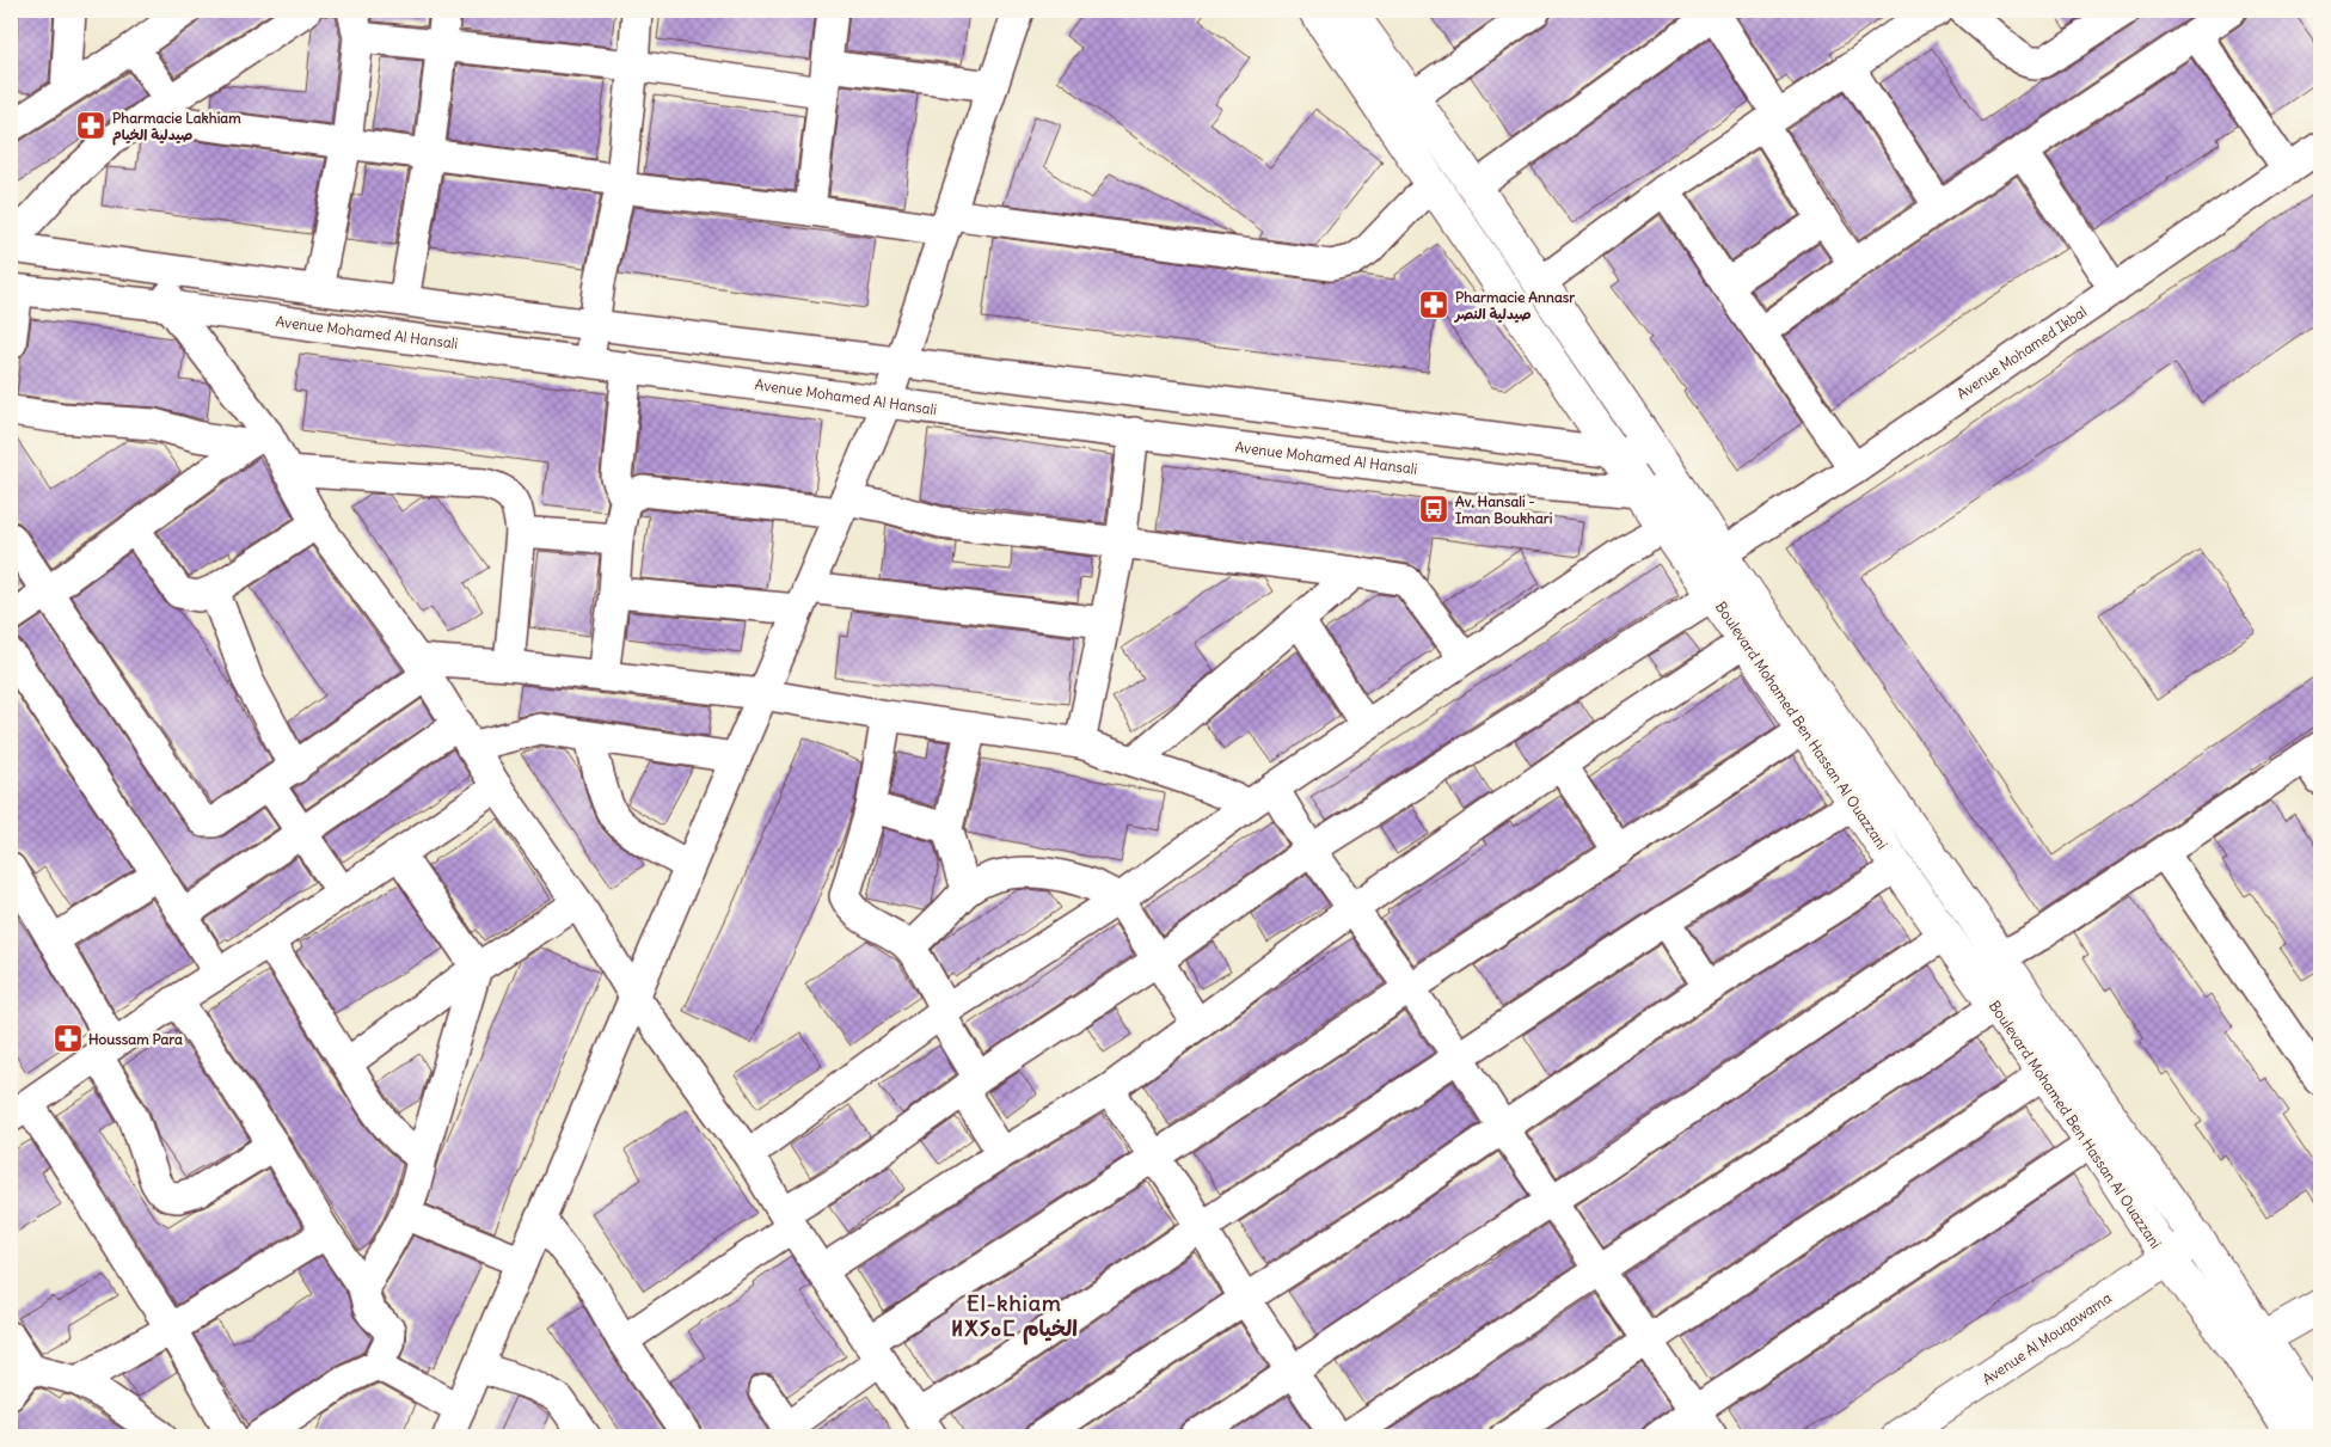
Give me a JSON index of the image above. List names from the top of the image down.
{
  "streets": {
    "street": [
      "Avenue Mohamed Al Hansali",
      "Avenue Mohamed Ikbal",
      "Boulevard Mohamed Ben Hassan Al Ouazzani",
      "Avenue Al Mouqawama"
    ]
  },
  "crossings": [
    ["Avenue Mohamed Al Hansali", "Boulevard Mohamed Ben Hassan Al Ouazzani"],
    ["Avenue Mohamed Ikbal", "Boulevard Mohamed Ben Hassan Al Ouazzani"],
    ["Boulevard Mohamed Ben Hassan Al Ouazzani", "Avenue Al Mouqawama"]
  ],
  "districts": ["El-khiam ⵍⵅⵢⴰⵎ الخيام"],
  "places": {
    "pharmacy": ["Pharmacie Lakhiam صيدلية الخيام", "Pharmacie Annasr صيدلية النصر", "Houssam Para"],
    "bus stop": ["Av. Hansali - Iman Boukhari"]
  }
}
